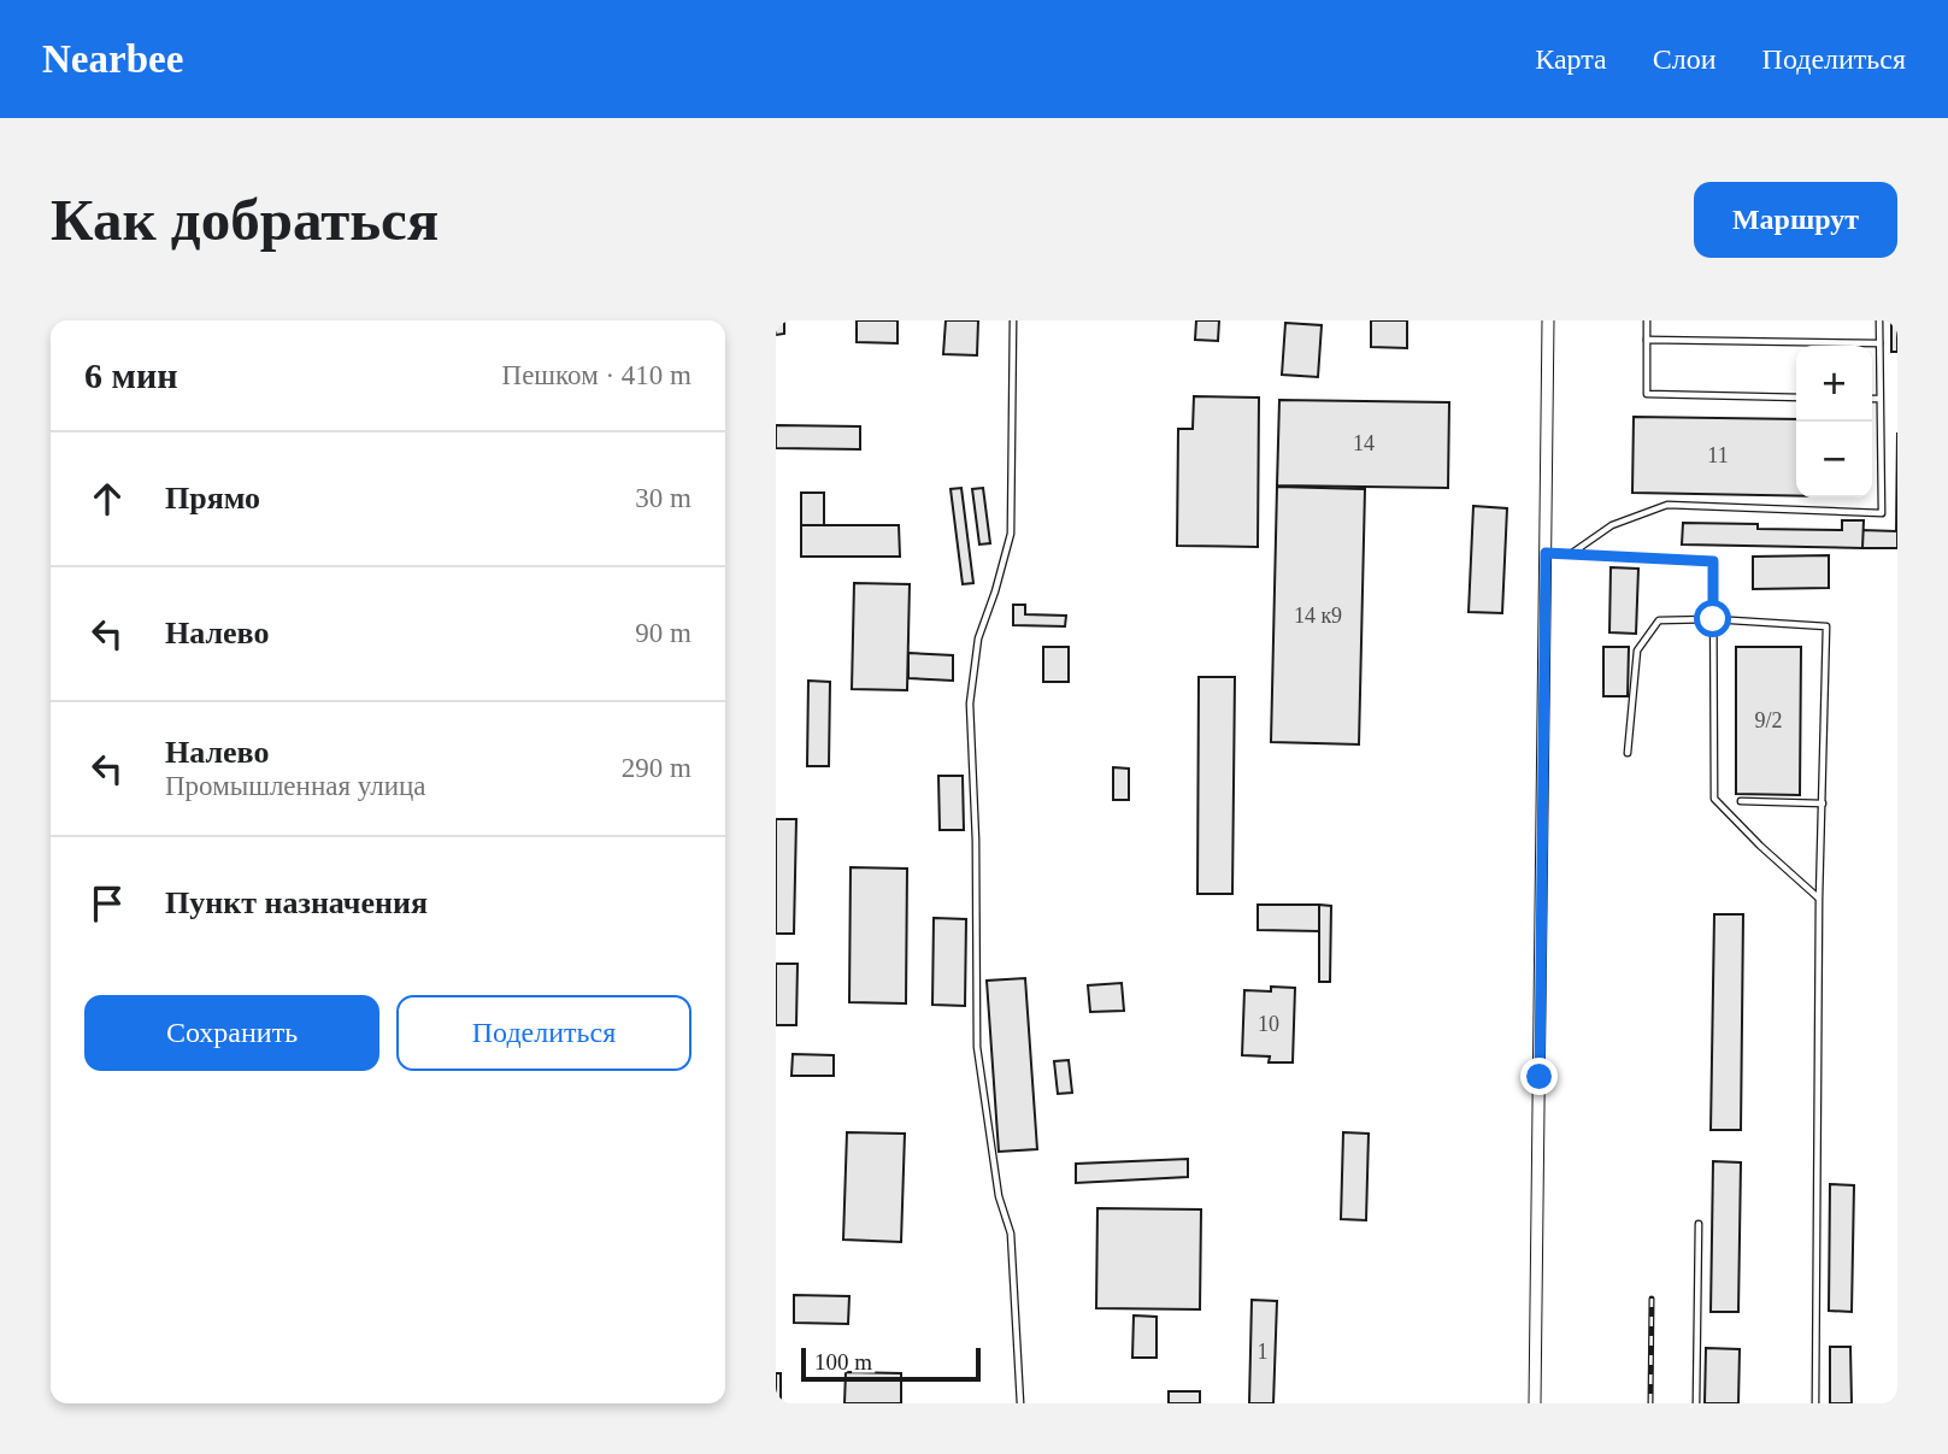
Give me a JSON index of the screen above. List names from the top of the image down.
{
  "house_numbers": [
    "14",
    "11",
    "14 к9",
    "9/2",
    "10",
    "1"
  ],
  "scale_bar": "100 m",
  "page": {
    "header": "Nearbee",
    "nav": ["Карта", "Слои", "Поделиться"],
    "buttons": [
      "Маршрут",
      ["Сохранить", "Поделиться"]
    ],
    "title": "Как добраться",
    "heading": ["6 мин", "Пешком · 410 m"],
    "map_buttons": ["+", "−"],
    "list": [
      ["Прямо", "30 m"],
      ["Налево", "90 m"],
      ["Налево", "Промышленная улица", "290 m"],
      "Пункт назначения"
    ],
    "scale": "100 m"
  }
}
